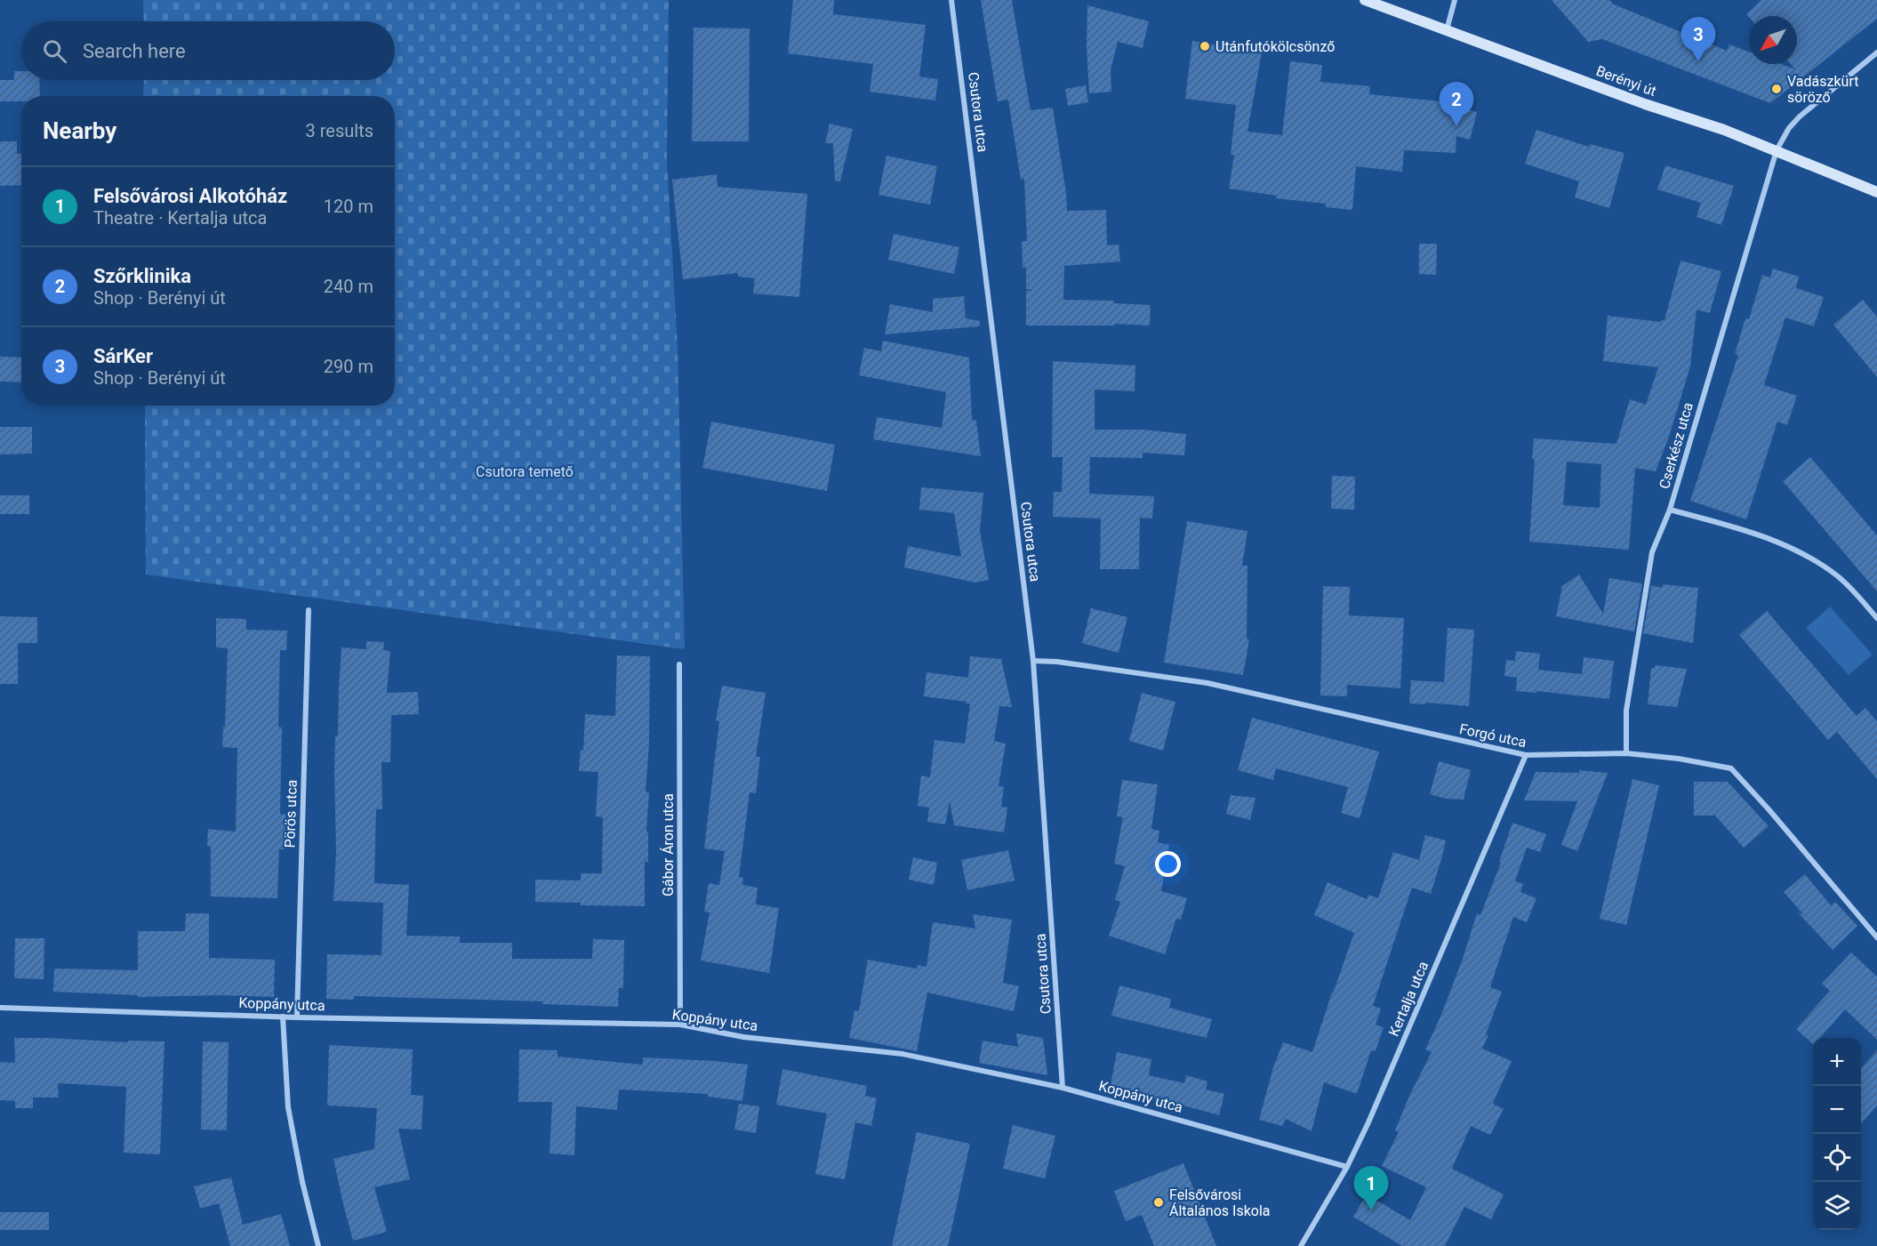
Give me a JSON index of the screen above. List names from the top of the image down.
{
  "streets": {
    "main road": ["Berényi út"],
    "street": [
      "Csutora utca",
      "Cserkész utca",
      "Forgó utca",
      "Pörös utca",
      "Gábor Áron utca",
      "Kertalja utca",
      "Koppány utca"
    ]
  },
  "crossings": [
    ["Berényi út", "Cserkész utca"],
    ["Csutora utca", "Forgó utca"],
    ["Csutora utca", "Koppány utca"],
    ["Cserkész utca", "Forgó utca"],
    ["Forgó utca", "Kertalja utca"],
    ["Pörös utca", "Koppány utca"],
    ["Gábor Áron utca", "Koppány utca"],
    ["Kertalja utca", "Koppány utca"]
  ],
  "parks": ["Csutora temető"],
  "places": ["Utánfutókölcsönző", "Vadászkürt söröző", "Felsővárosi Általános Iskola"],
  "north": "bottom left",
  "page": {
    "pins": ["3", "2", "1"],
    "search": "Search here",
    "heading": ["Nearby", "3 results"],
    "list": [
      {
        "mark": "1",
        "name": "Felsővárosi Alkotóház",
        "note": "Theatre · Kertalja utca",
        "value": "120 m"
      },
      {
        "mark": "2",
        "name": "Szőrklinika",
        "note": "Shop · Berényi út",
        "value": "240 m"
      },
      {
        "mark": "3",
        "name": "SárKer",
        "note": "Shop · Berényi út",
        "value": "290 m"
      }
    ],
    "map_buttons": ["+", "−"]
  }
}
